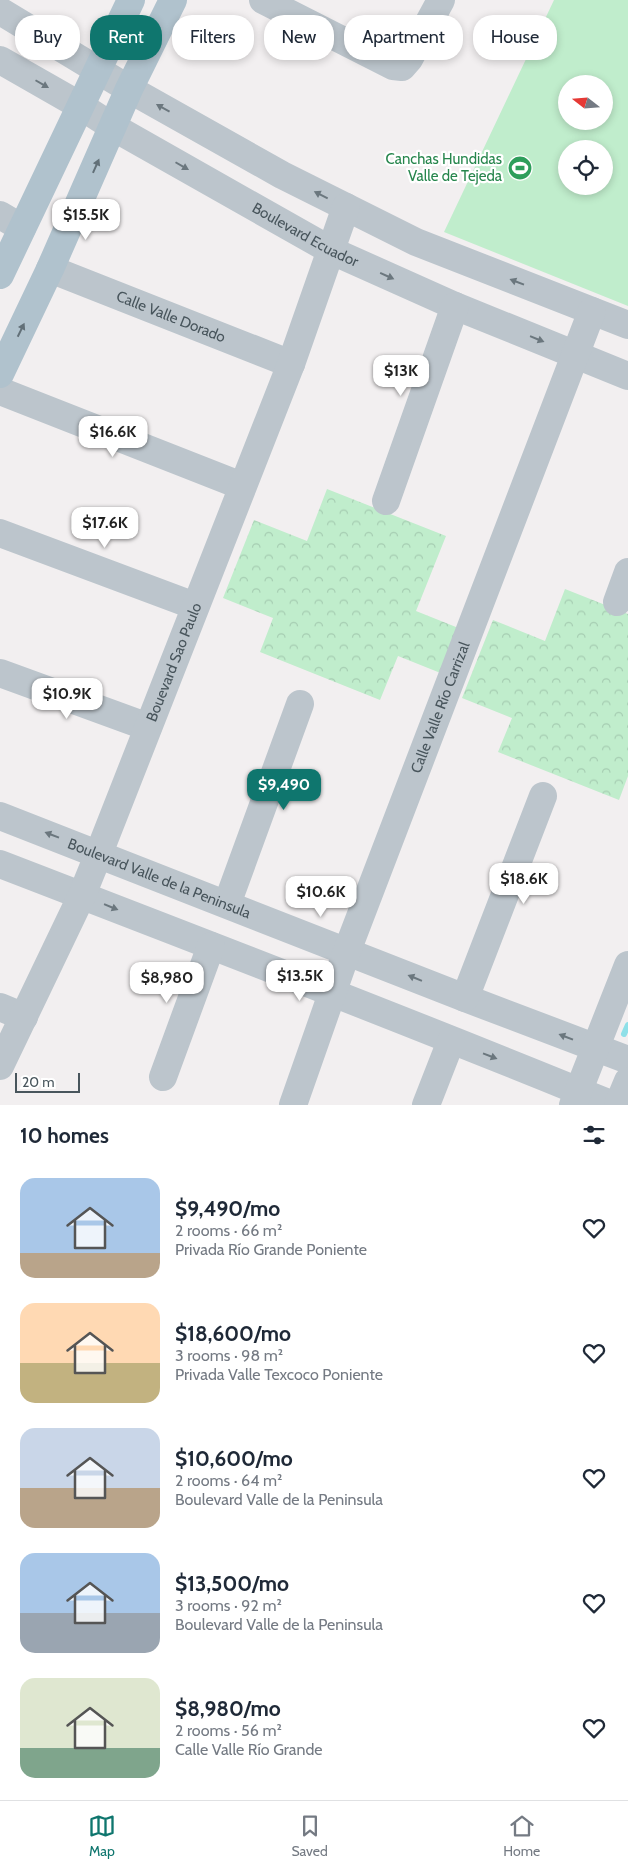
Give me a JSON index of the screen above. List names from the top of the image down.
{
  "streets": {
    "street": [
      "Boulevard Ecuador",
      "Calle Valle Dorado",
      "Bouevard Sao Paulo",
      "Calle Valle Río Carrizal",
      "Boulevard Valle de la Peninsula"
    ]
  },
  "crossings": [
    ["Boulevard Ecuador", "Bouevard Sao Paulo"],
    ["Boulevard Ecuador", "Calle Valle Río Carrizal"],
    ["Calle Valle Dorado", "Bouevard Sao Paulo"],
    ["Bouevard Sao Paulo", "Boulevard Valle de la Peninsula"],
    ["Calle Valle Río Carrizal", "Boulevard Valle de la Peninsula"]
  ],
  "places": {
    "sports": ["Canchas Hundidas Valle de Tejeda"]
  },
  "scale_bar": "20 m",
  "north": "left",
  "page": {
    "chip": [
      "Buy",
      "Rent",
      "Filters",
      "New",
      "Apartment",
      "House"
    ],
    "price": [
      "$15.5K",
      "$13K",
      "$16.6K",
      "$17.6K",
      "$10.9K",
      "$9,490",
      "$18.6K",
      "$10.6K",
      "$13.5K",
      "$8,980"
    ],
    "scale": "20 m",
    "heading": "10 homes",
    "list": [
      {
        "name": "$9,490/mo",
        "note": "2 rooms · 66 m² · Privada Río Grande Poniente"
      },
      {
        "name": "$18,600/mo",
        "note": "3 rooms · 98 m² · Privada Valle Texcoco Poniente"
      },
      {
        "name": "$10,600/mo",
        "note": "2 rooms · 64 m² · Boulevard Valle de la Peninsula"
      },
      {
        "name": "$13,500/mo",
        "note": "3 rooms · 92 m² · Boulevard Valle de la Peninsula"
      },
      {
        "name": "$8,980/mo",
        "note": "2 rooms · 56 m² · Calle Valle Río Grande"
      }
    ],
    "tabs": ["Map", "Saved", "Home"]
  }
}
